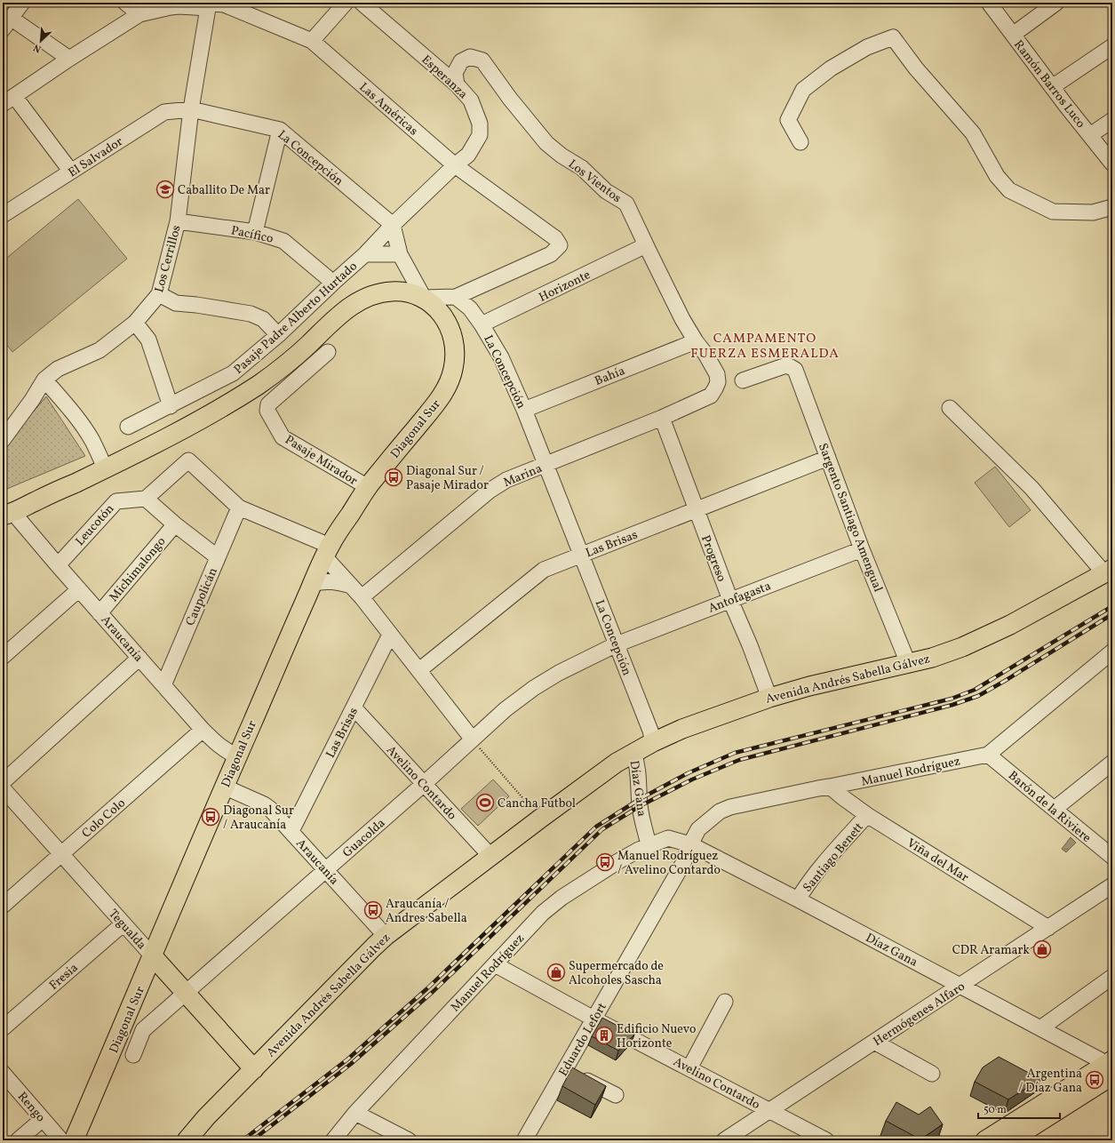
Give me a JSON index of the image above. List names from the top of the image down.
{
  "streets": {
    "main road": ["Diagonal Sur", "Avenida Andrés Sabella Gálvez", "Tegualda"],
    "street": [
      "Esperanza",
      "Ramón Barros Luco",
      "Las Américas",
      "El Salvador",
      "La Concepción",
      "Los Vientos",
      "Pacífico",
      "Los Cerrillos",
      "Horizonte",
      "Pasaje Padre Alberto Hurtado",
      "Bahía",
      "Pasaje Mirador",
      "Marina",
      "Sargento Santiago Amengual",
      "Leucotón",
      "Las Brisas",
      "Progreso",
      "Michimalongo",
      "Caupolicán",
      "Antofagasta",
      "Araucanía",
      "Manuel Rodríguez",
      "Avelino Contardo",
      "Díaz Gana",
      "Barón de la Riviere",
      "Colo Colo",
      "Guacolda",
      "Santiago Benett",
      "Viña del Mar",
      "Fresia",
      "Hermógenes Alfaro",
      "Eduardo Lefort",
      "Rengo"
    ]
  },
  "crossings": [
    ["Esperanza", "Las Américas"],
    ["Esperanza", "Los Vientos"],
    ["Esperanza", "Pasaje Padre Alberto Hurtado"],
    ["Las Américas", "La Concepción"],
    ["Las Américas", "Los Cerrillos"],
    ["Las Américas", "Pasaje Padre Alberto Hurtado"],
    ["El Salvador", "La Concepción"],
    ["El Salvador", "Los Cerrillos"],
    ["La Concepción", "Los Cerrillos"],
    ["La Concepción", "Horizonte"],
    ["La Concepción", "Pasaje Padre Alberto Hurtado"],
    ["La Concepción", "Bahía"],
    ["La Concepción", "Marina"],
    ["La Concepción", "Las Brisas"],
    ["La Concepción", "Antofagasta"],
    ["La Concepción", "Avenida Andrés Sabella Gálvez"],
    ["La Concepción", "Guacolda"],
    ["Los Vientos", "Horizonte"],
    ["Los Vientos", "Bahía"],
    ["Los Vientos", "Marina"],
    ["Pacífico", "Los Cerrillos"],
    ["Pacífico", "Pasaje Padre Alberto Hurtado"],
    ["Diagonal Sur", "Pasaje Mirador"],
    ["Diagonal Sur", "Araucanía"],
    ["Diagonal Sur", "Tegualda"],
    ["Marina", "Progreso"],
    ["Sargento Santiago Amengual", "Las Brisas"],
    ["Sargento Santiago Amengual", "Antofagasta"],
    ["Sargento Santiago Amengual", "Avenida Andrés Sabella Gálvez"],
    ["Leucotón", "Araucanía"],
    ["Las Brisas", "Progreso"],
    ["Las Brisas", "Araucanía"],
    ["Las Brisas", "Avelino Contardo"],
    ["Progreso", "Antofagasta"],
    ["Progreso", "Avenida Andrés Sabella Gálvez"],
    ["Michimalongo", "Araucanía"],
    ["Caupolicán", "Araucanía"],
    ["Antofagasta", "Guacolda"],
    ["Araucanía", "Avenida Andrés Sabella Gálvez"],
    ["Araucanía", "Colo Colo"],
    ["Araucanía", "Guacolda"],
    ["Avenida Andrés Sabella Gálvez", "Avelino Contardo"],
    ["Avenida Andrés Sabella Gálvez", "Díaz Gana"],
    ["Avenida Andrés Sabella Gálvez", "Tegualda"],
    ["Manuel Rodríguez", "Avelino Contardo"],
    ["Manuel Rodríguez", "Díaz Gana"],
    ["Manuel Rodríguez", "Barón de la Riviere"],
    ["Manuel Rodríguez", "Viña del Mar"],
    ["Manuel Rodríguez", "Eduardo Lefort"],
    ["Avelino Contardo", "Guacolda"],
    ["Avelino Contardo", "Hermógenes Alfaro"],
    ["Avelino Contardo", "Eduardo Lefort"],
    ["Díaz Gana", "Santiago Benett"],
    ["Díaz Gana", "Hermógenes Alfaro"],
    ["Díaz Gana", "Eduardo Lefort"],
    ["Colo Colo", "Tegualda"],
    ["Guacolda", "Tegualda"],
    ["Santiago Benett", "Viña del Mar"],
    ["Viña del Mar", "Hermógenes Alfaro"],
    ["Tegualda", "Fresia"]
  ],
  "districts": ["CAMPAMENTO FUERZA ESMERALDA"],
  "places": {
    "school or university": ["Caballito De Mar"],
    "bus stop": [
      "Diagonal Sur / Pasaje Mirador",
      "Diagonal Sur / Araucanía",
      "Manuel Rodríguez / Avelino Contardo",
      "Araucanía / Andres Sabella",
      "Argentina / Díaz Gana"
    ],
    "sports": ["Cancha Futbol"],
    "shop": ["CDR Aramark", "Supermercado de Alcoholes Sascha"],
    "building": ["Edificio Nuevo Horizonte"]
  },
  "scale_bar": "50 m",
  "north": "bottom left"
}
